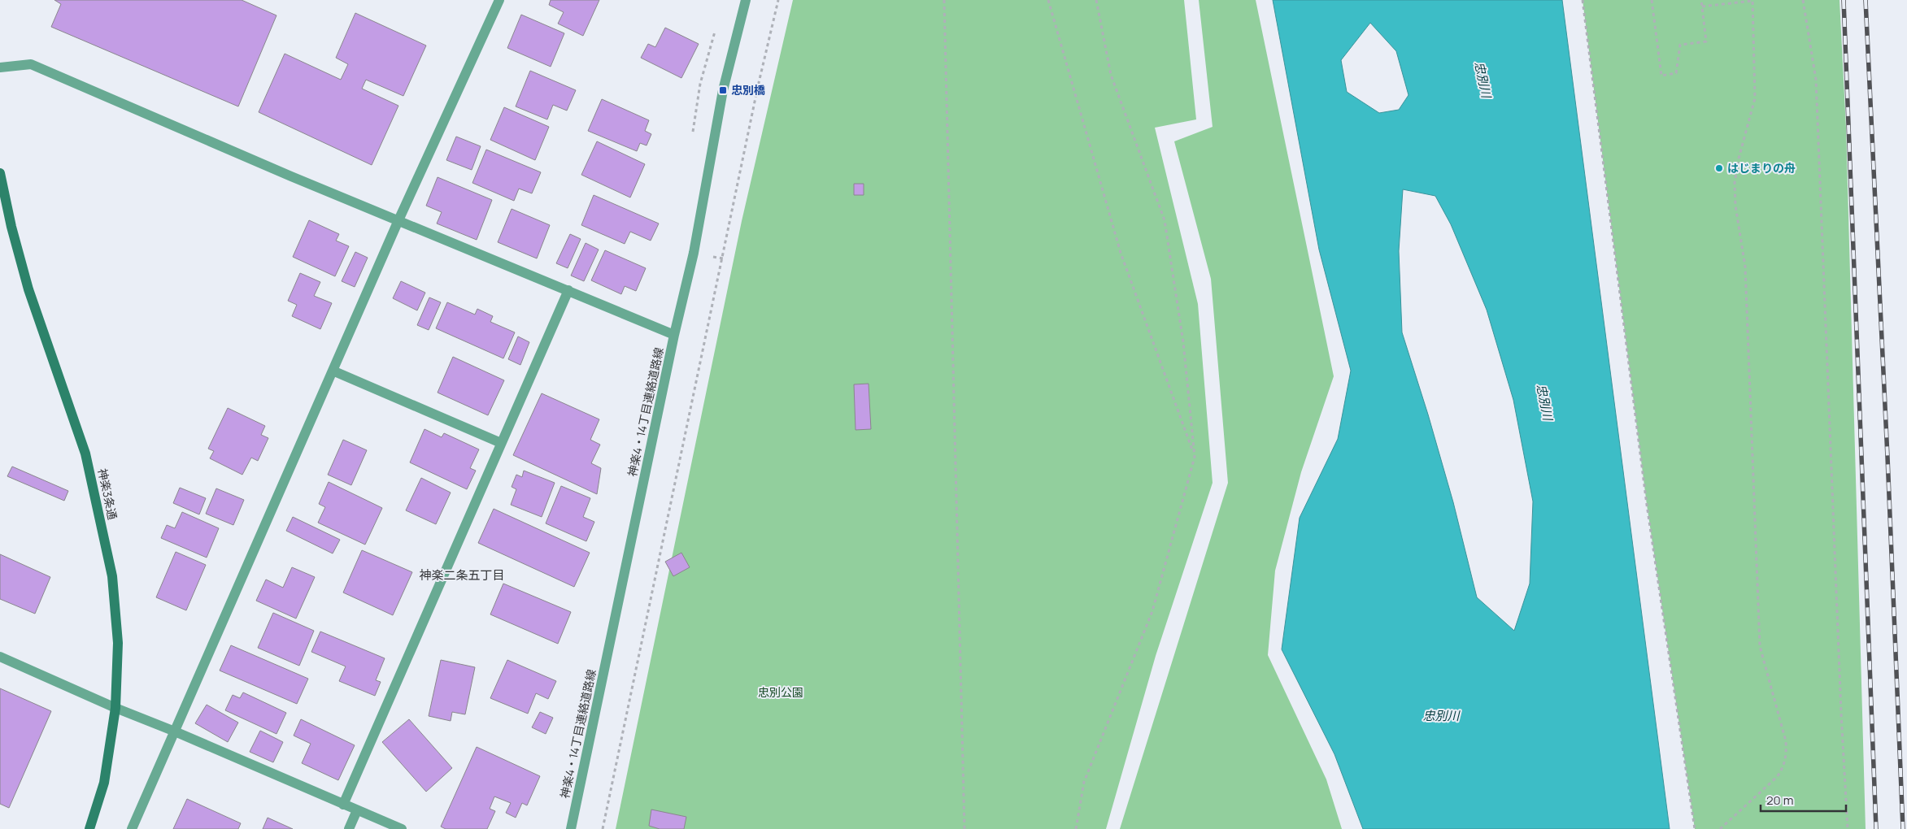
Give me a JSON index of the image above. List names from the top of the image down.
{
  "streets": {
    "street": ["神楽4・14丁目連絡道路線", "神楽3条通"]
  },
  "districts": ["神楽二条五丁目"],
  "water": ["忠別川"],
  "parks": ["忠別公園"],
  "places": {
    "transit": ["忠別橋"],
    "other": ["はじまりの舟"]
  },
  "scale_bar": "20 m"
}
